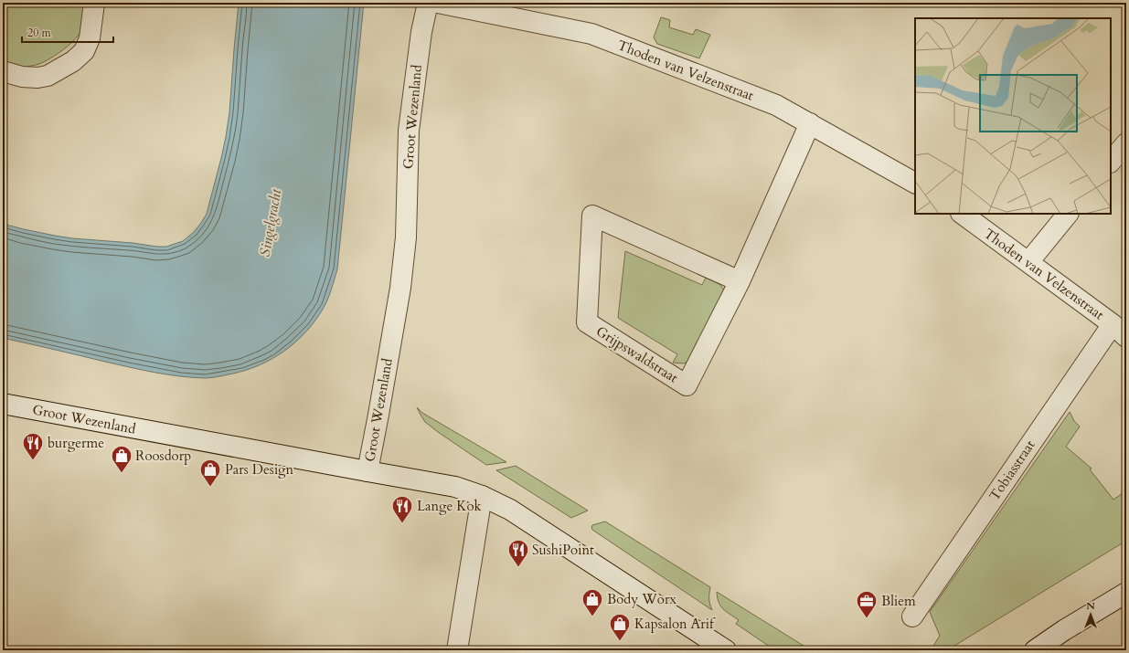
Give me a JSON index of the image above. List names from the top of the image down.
{
  "streets": {
    "street": [
      "Thoden van Velzenstraat",
      "Groot Wezenland",
      "Grijpswaldstraat",
      "Tobiasstraat"
    ]
  },
  "crossings": [
    ["Thoden van Velzenstraat", "Grijpswaldstraat"],
    ["Thoden van Velzenstraat", "Tobiasstraat"]
  ],
  "water": ["Singelgracht"],
  "places": {
    "restaurant": ["burgerme", "Lange Kok", "SushiPoint"],
    "shop": [
      "Roosdorp",
      "Pars Design",
      "Body Worx",
      "Kapsalon Arif"
    ],
    "office": ["Bliem"]
  },
  "scale_bar": "20 m",
  "north": "top"
}
